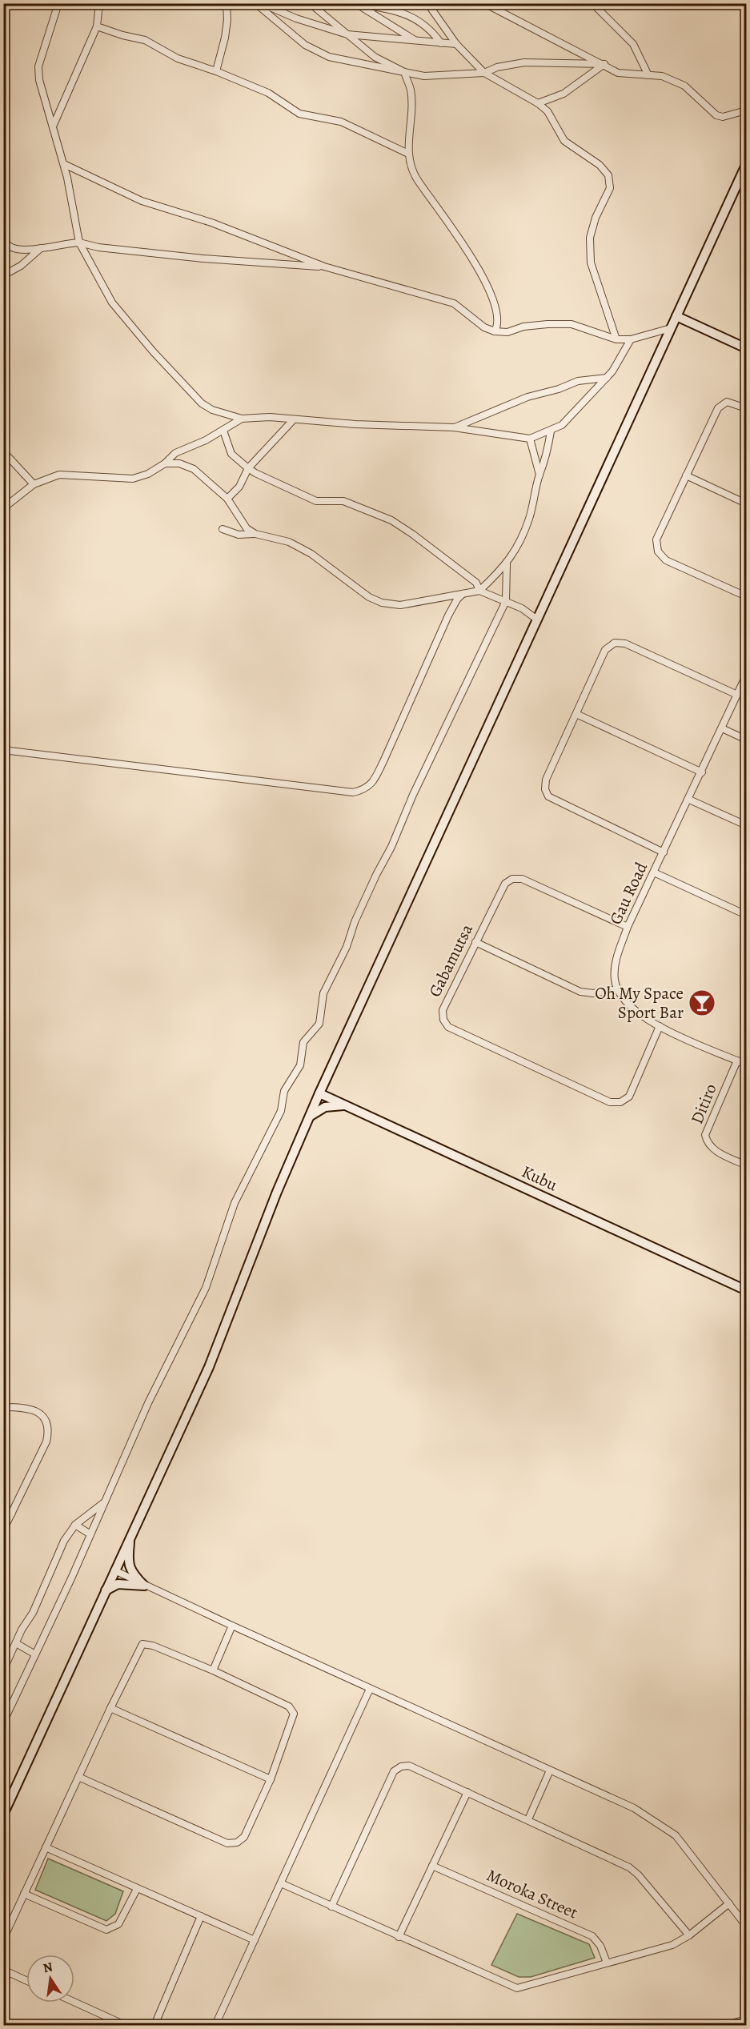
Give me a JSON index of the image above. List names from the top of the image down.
{
  "streets": {
    "main road": ["Kubu"],
    "street": [
      "Gau Road",
      "Gabamutsa",
      "Ditiro",
      "Moroka Street"
    ]
  },
  "crossings": [
    ["Gau Road", "Gabamutsa"]
  ],
  "places": {
    "bar": ["Oh My Space Sport Bar"]
  },
  "north": "top"
}
